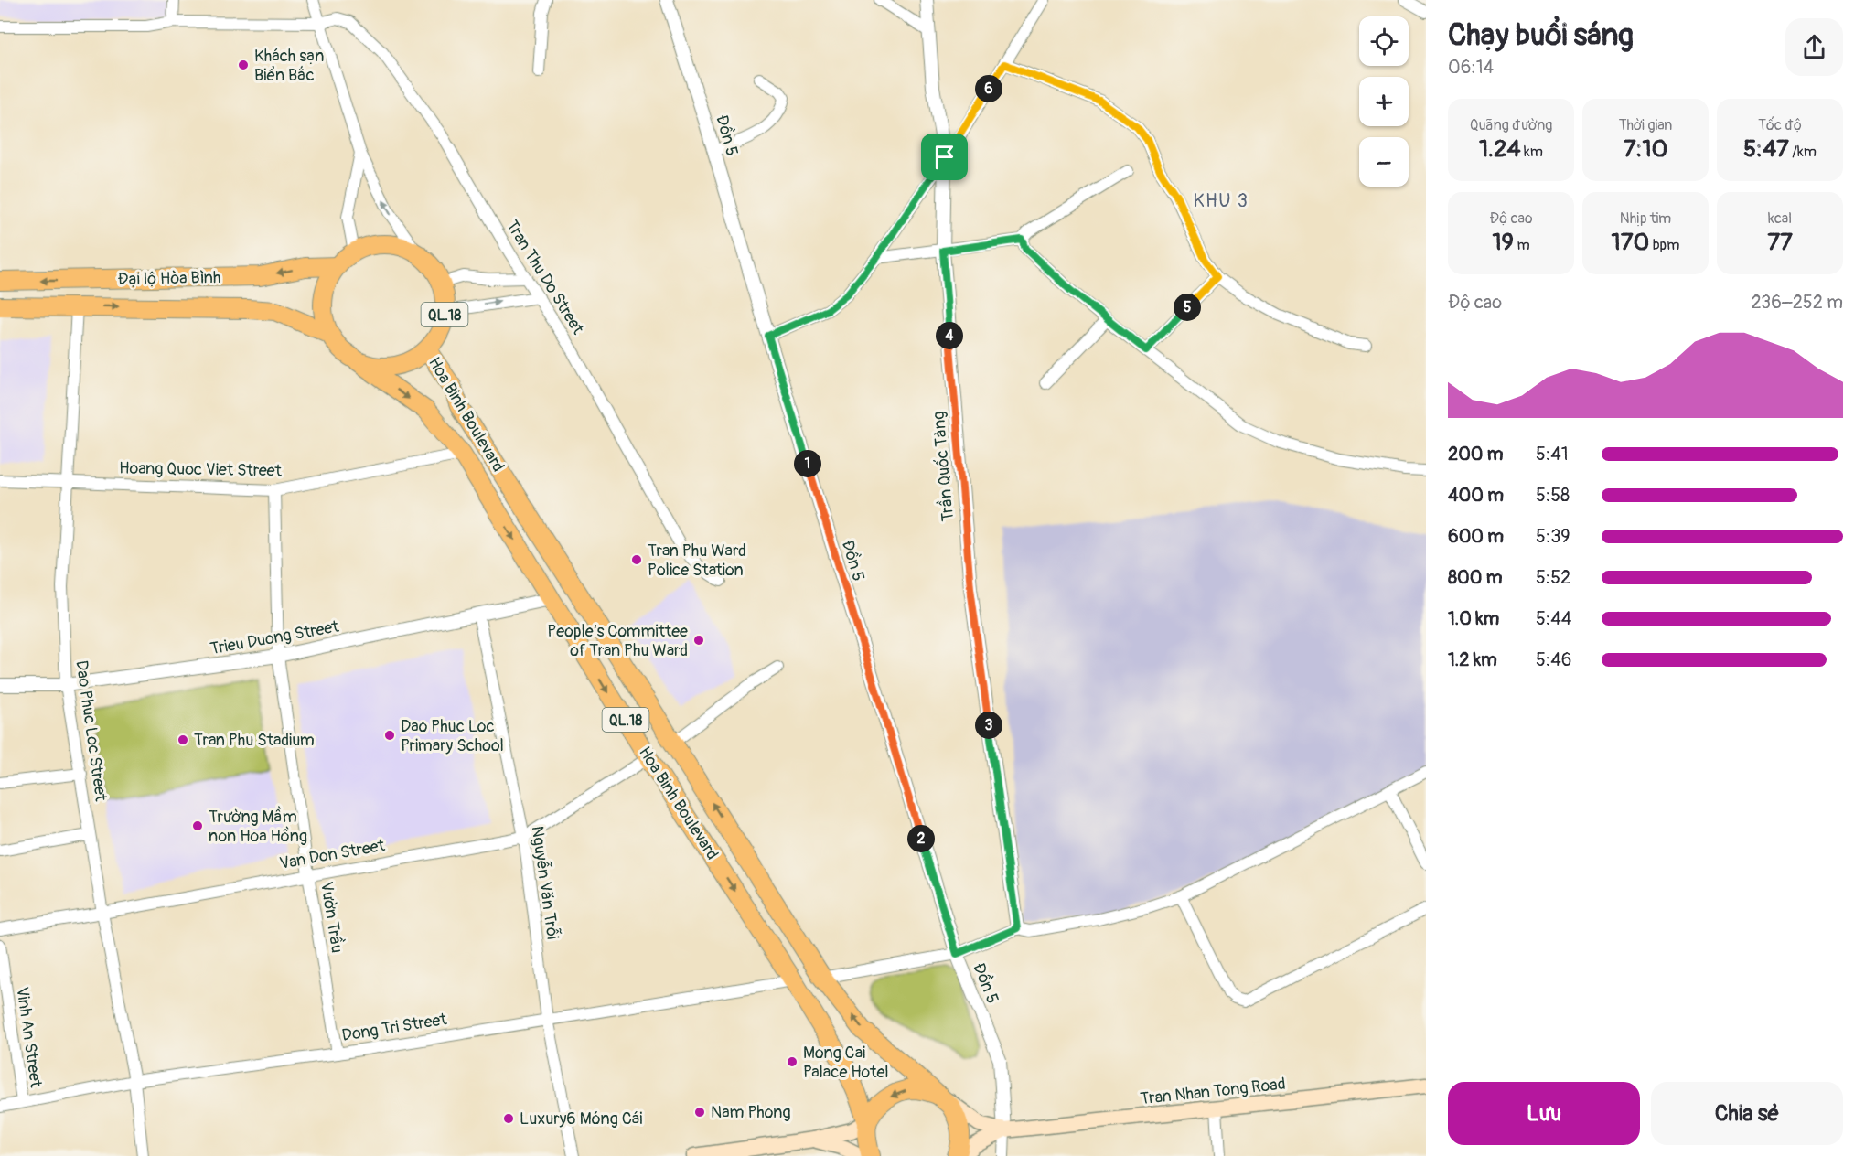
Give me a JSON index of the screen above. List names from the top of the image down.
{
  "streets": {
    "highway": ["Đại lộ Hòa Bình", "QL.18", "Hoa Binh Boulevard"],
    "main road": ["Tran Nhan Tong Road"],
    "street": [
      "Đồn 5",
      "Tran Thu Do Street",
      "Trần Quốc Tảng",
      "Hoang Quoc Viet Street",
      "Trieu Duong Street",
      "Dao Phuc Loc Street",
      "Van Don Street",
      "Nguyễn Văn Trỗi",
      "Vườn Trầu",
      "Dong Tri Street",
      "Vinh An Street"
    ]
  },
  "crossings": [
    ["Đồn 5", "Tran Nhan Tong Road"],
    ["Đại lộ Hòa Bình", "QL.18"],
    ["Đại lộ Hòa Bình", "Hoa Binh Boulevard"],
    ["Đại lộ Hòa Bình", "Dao Phuc Loc Street"],
    ["QL.18", "Hoa Binh Boulevard"],
    ["Hoa Binh Boulevard", "Hoang Quoc Viet Street"],
    ["Hoa Binh Boulevard", "Trieu Duong Street"],
    ["Hoa Binh Boulevard", "Van Don Street"],
    ["Hoa Binh Boulevard", "Dong Tri Street"],
    ["Hoang Quoc Viet Street", "Dao Phuc Loc Street"],
    ["Hoang Quoc Viet Street", "Vườn Trầu"],
    ["Trieu Duong Street", "Dao Phuc Loc Street"],
    ["Trieu Duong Street", "Nguyễn Văn Trỗi"],
    ["Trieu Duong Street", "Vườn Trầu"],
    ["Dao Phuc Loc Street", "Van Don Street"],
    ["Dao Phuc Loc Street", "Dong Tri Street"],
    ["Van Don Street", "Nguyễn Văn Trỗi"],
    ["Van Don Street", "Vườn Trầu"],
    ["Nguyễn Văn Trỗi", "Dong Tri Street"],
    ["Vườn Trầu", "Dong Tri Street"],
    ["Dong Tri Street", "Vinh An Street"]
  ],
  "districts": ["KHU 3"],
  "places": [
    "Khách sạn Biển Bắc",
    "Tran Phu Ward Police Station",
    "People’s Committee of Tran Phu Ward",
    "Dao Phuc Loc Primary School",
    "Tran Phu Stadium",
    "Trường Mầm non Hoa Hồng",
    "Mong Cai Palace Hotel",
    "Nam Phong",
    "Luxury6 Móng Cái"
  ],
  "page": {
    "heading": ["Chạy buổi sáng", "06:14"],
    "map_buttons": ["+", "−"],
    "pins": [
      "6",
      "5",
      "4",
      "1",
      "3",
      "2"
    ],
    "stats": [
      ["Quãng đường", "1.24 km"],
      ["Thời gian", "7:10"],
      ["Tốc độ", "5:47 /km"],
      ["Độ cao", "19 m"],
      ["Nhịp tim", "170 bpm"],
      ["kcal", "77"]
    ],
    "chart": ["Độ cao", "236–252 m"],
    "list": [
      {
        "name": "200 m",
        "note": "5:41"
      },
      {
        "name": "400 m",
        "note": "5:58"
      },
      {
        "name": "600 m",
        "note": "5:39"
      },
      {
        "name": "800 m",
        "note": "5:52"
      },
      {
        "name": "1.0 km",
        "note": "5:44"
      },
      {
        "name": "1.2 km",
        "note": "5:46"
      }
    ],
    "buttons": ["Lưu", "Chia sẻ"]
  }
}
